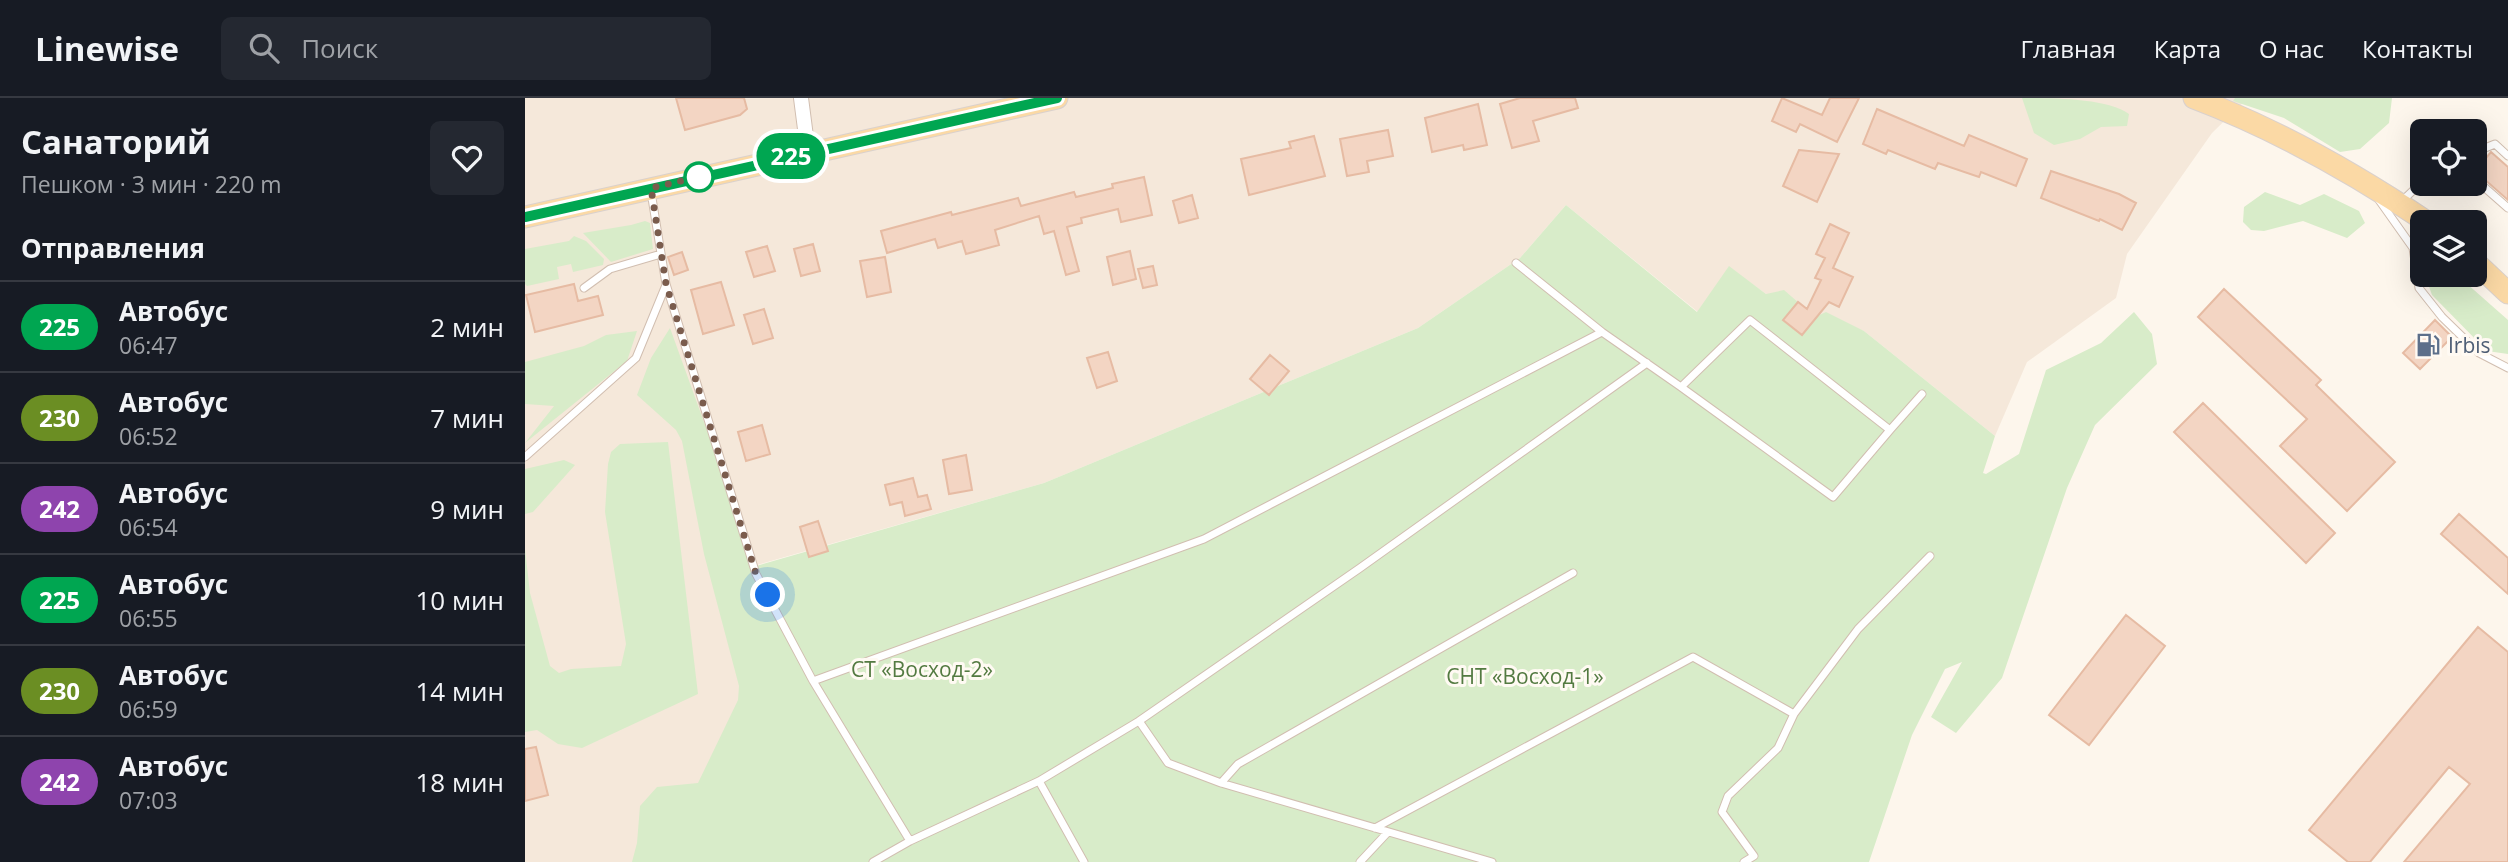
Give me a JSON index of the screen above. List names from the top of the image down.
{
  "parks": ["СТ «Восход-2»", "СНТ «Восход-1»"],
  "places": {
    "fuel station": ["Irbis"]
  },
  "lines": ["bus line 225"],
  "page": {
    "header": "Linewise",
    "search": "Поиск",
    "nav": [
      "Главная",
      "Карта",
      "О нас",
      "Контакты"
    ],
    "heading": [
      ["Санаторий", "Пешком · 3 мин · 220 m"],
      "Отправления"
    ],
    "on_map": "225",
    "list": [
      {
        "mark": "225",
        "name": "Автобус",
        "note": "06:47",
        "value": "2 мин"
      },
      {
        "mark": "230",
        "name": "Автобус",
        "note": "06:52",
        "value": "7 мин"
      },
      {
        "mark": "242",
        "name": "Автобус",
        "note": "06:54",
        "value": "9 мин"
      },
      {
        "mark": "225",
        "name": "Автобус",
        "note": "06:55",
        "value": "10 мин"
      },
      {
        "mark": "230",
        "name": "Автобус",
        "note": "06:59",
        "value": "14 мин"
      },
      {
        "mark": "242",
        "name": "Автобус",
        "note": "07:03",
        "value": "18 мин"
      }
    ]
  }
}
